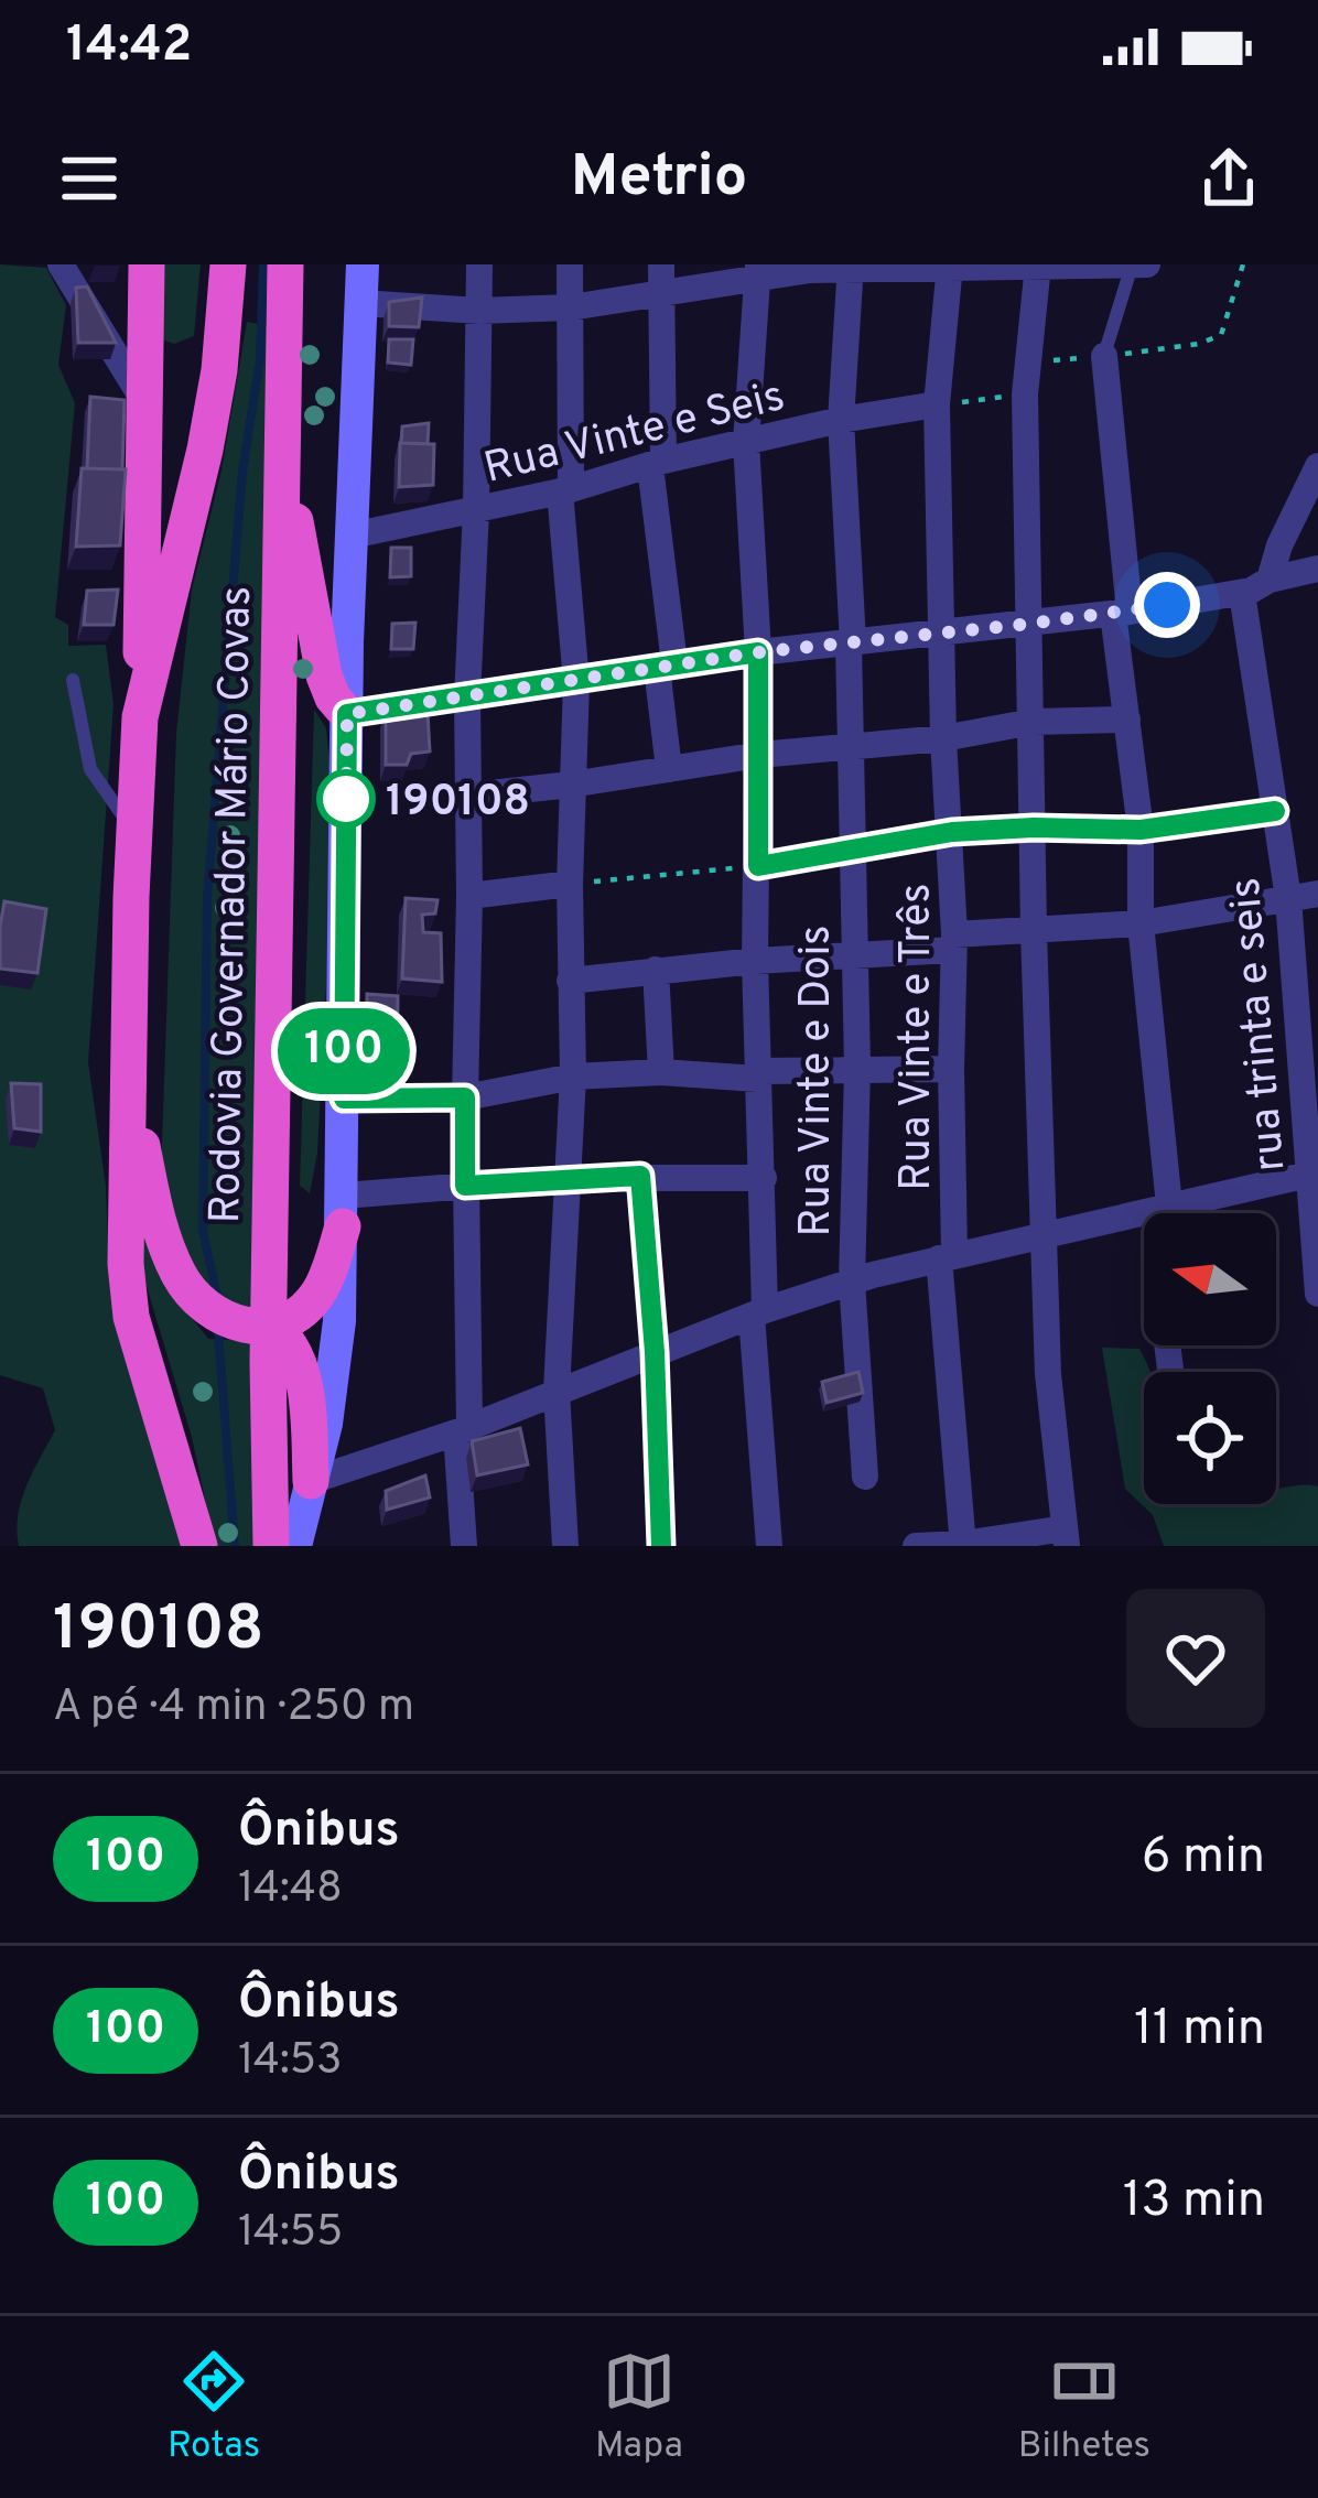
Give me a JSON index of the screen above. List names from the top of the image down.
{
  "streets": {
    "highway": ["Rodovia Governador Mário Covas"],
    "street": [
      "Rua Vinte e Seis",
      "rua trinta e seis",
      "Rua Vinte e Três",
      "Rua Vinte e Dois"
    ]
  },
  "crossings": [
    ["Rua Vinte e Seis", "Rua Vinte e Três"],
    ["Rua Vinte e Seis", "Rua Vinte e Dois"]
  ],
  "places": ["190108"],
  "lines": ["bus line 100"],
  "north": "left",
  "page": {
    "status": "14:42",
    "header": "Metrio",
    "on_map": "100",
    "heading": ["190108", "A pé · 4 min · 250 m"],
    "list": [
      {
        "mark": "100",
        "name": "Ônibus",
        "note": "14:48",
        "value": "6 min"
      },
      {
        "mark": "100",
        "name": "Ônibus",
        "note": "14:53",
        "value": "11 min"
      },
      {
        "mark": "100",
        "name": "Ônibus",
        "note": "14:55",
        "value": "13 min"
      }
    ],
    "tabs": ["Rotas", "Mapa", "Bilhetes"]
  }
}
